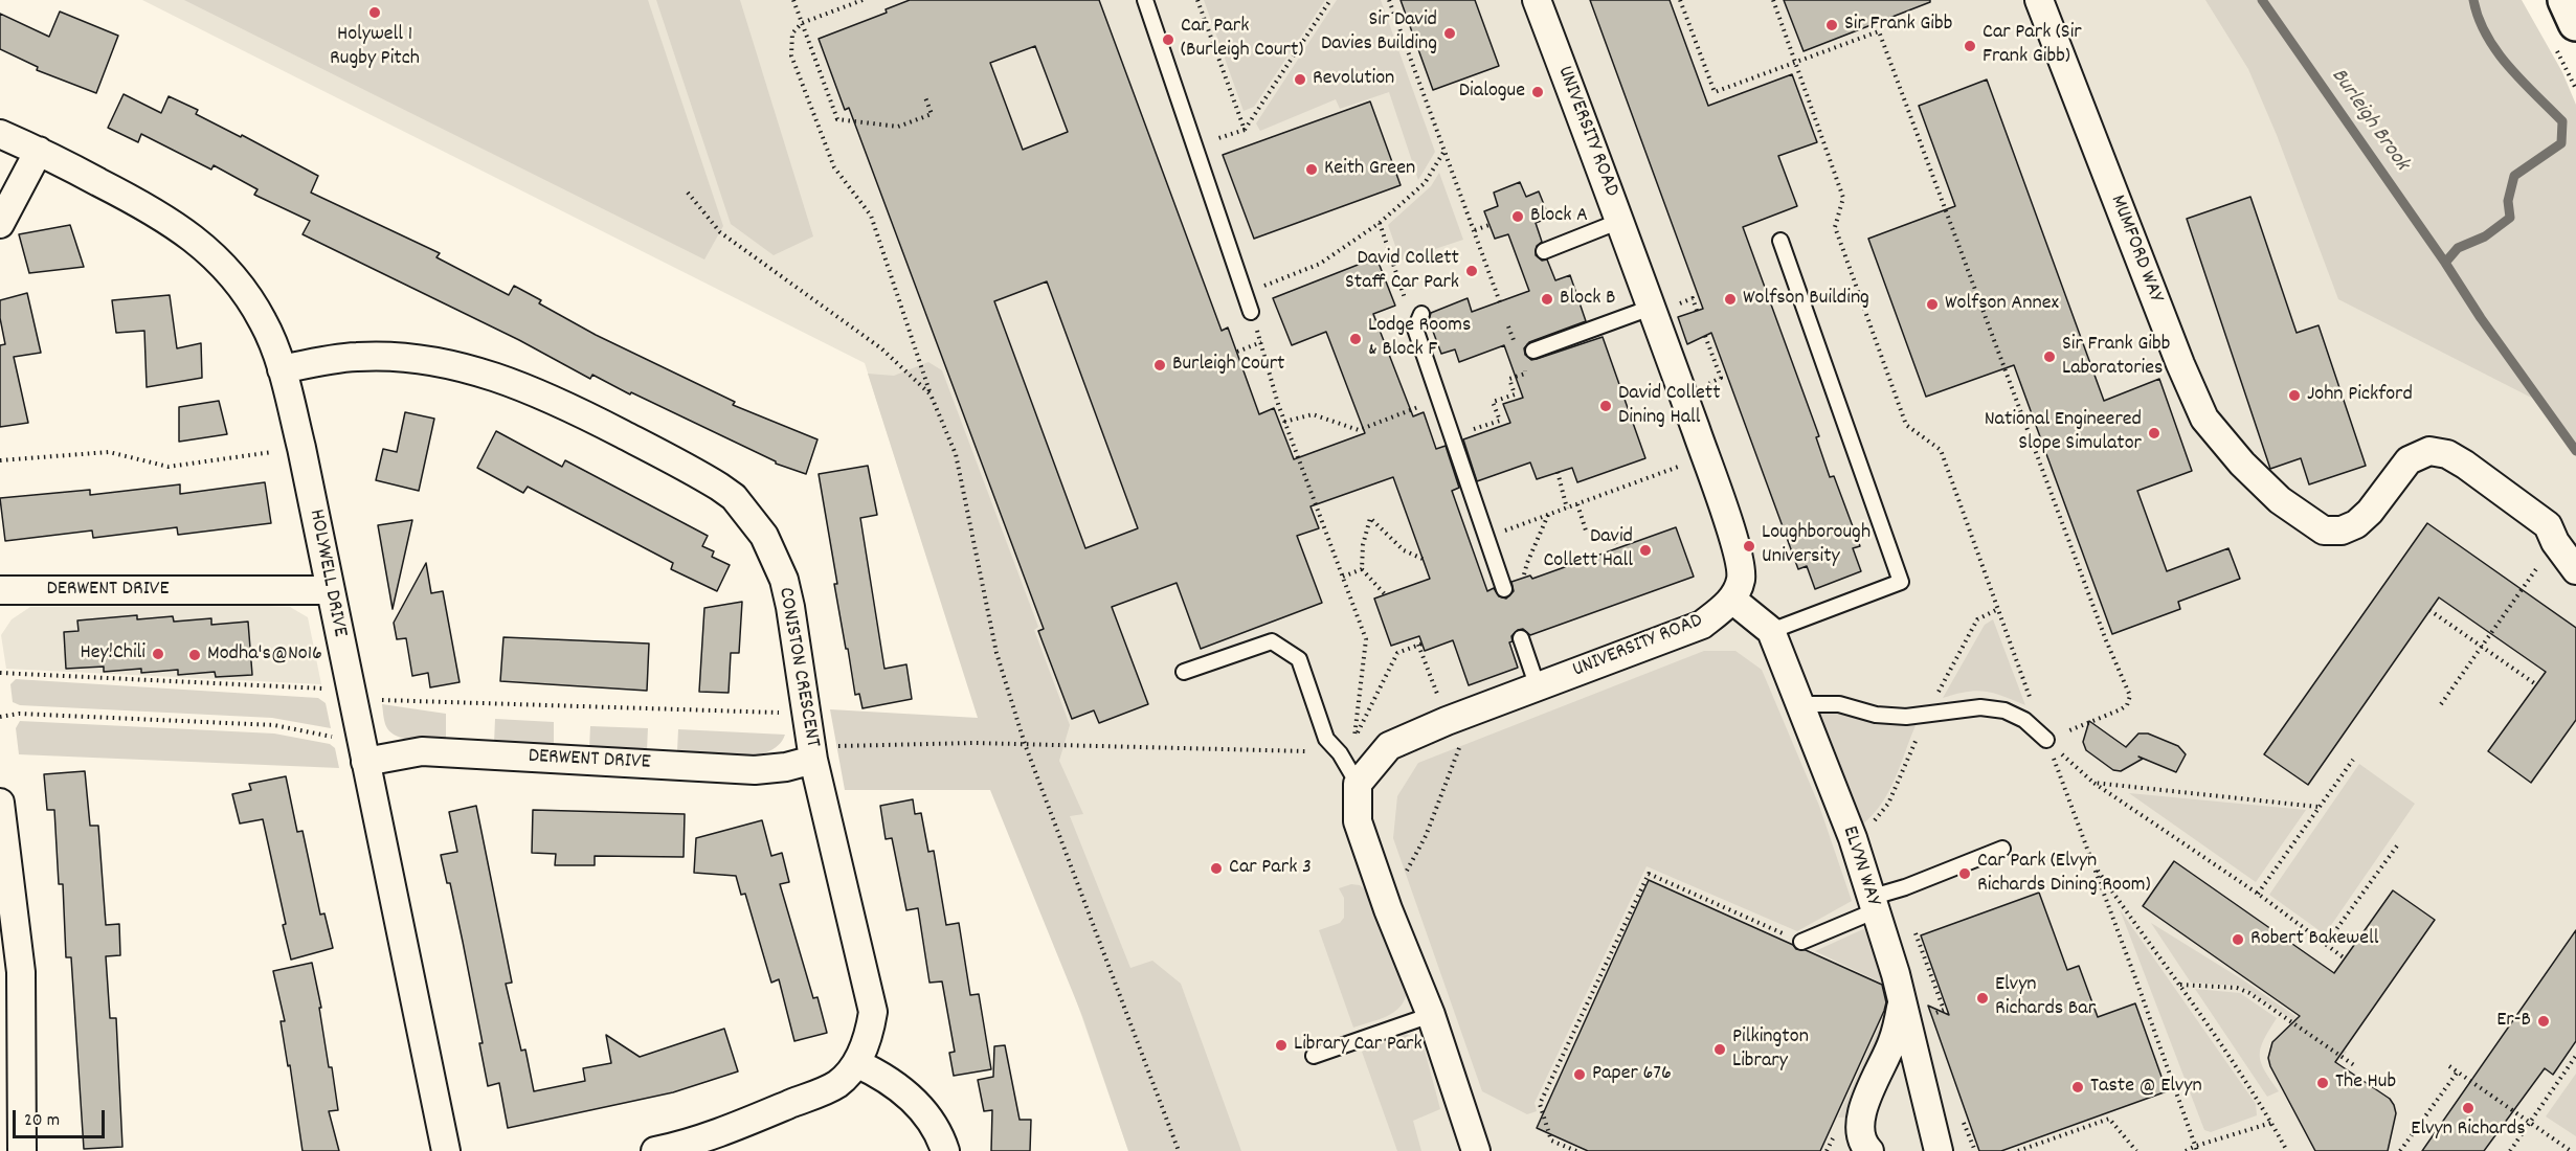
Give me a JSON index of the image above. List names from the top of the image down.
{
  "streets": {
    "street": [
      "UNIVERSITY ROAD",
      "MUMFORD WAY",
      "HOLYWELL DRIVE",
      "DERWENT DRIVE",
      "CONISTON CRESCENT",
      "ELVYN WAY"
    ]
  },
  "crossings": [
    ["UNIVERSITY ROAD", "ELVYN WAY"],
    ["HOLYWELL DRIVE", "DERWENT DRIVE"],
    ["HOLYWELL DRIVE", "CONISTON CRESCENT"],
    ["DERWENT DRIVE", "CONISTON CRESCENT"]
  ],
  "water": ["Burleigh Brook"],
  "places": [
    "Holywell 1 Rugby Pitch",
    "Sir Frank Gibb",
    "Sir David Davies Building",
    "Car Park (Burleigh Court)",
    "Car Park (Sir Frank Gibb)",
    "Revolution",
    "Dialogue",
    "Keith Green",
    "Block A",
    "David Collett Staff Car Park",
    "Block B",
    "Wolfson Building",
    "Wolfson Annex",
    "Lodge Rooms & Block F",
    "Sir Frank Gibb Laboratories",
    "Burleigh Court",
    "John Pickford",
    "David Collett Dining Hall",
    "National Engineered Slope Simulator",
    "Loughborough University",
    "David Collett Hall",
    "Hey!Chili",
    "Modha's@No16",
    "Car Park 3",
    "Car Park (Elvyn Richards Dining Room)",
    "Robert Bakewell",
    "Elvyn Richards Bar",
    "Er-B",
    "Library Car Park",
    "Pilkington Library",
    "Paper 676",
    "The Hub",
    "Taste @ Elvyn",
    "Elvyn Richards"
  ],
  "scale_bar": "20 m"
}
